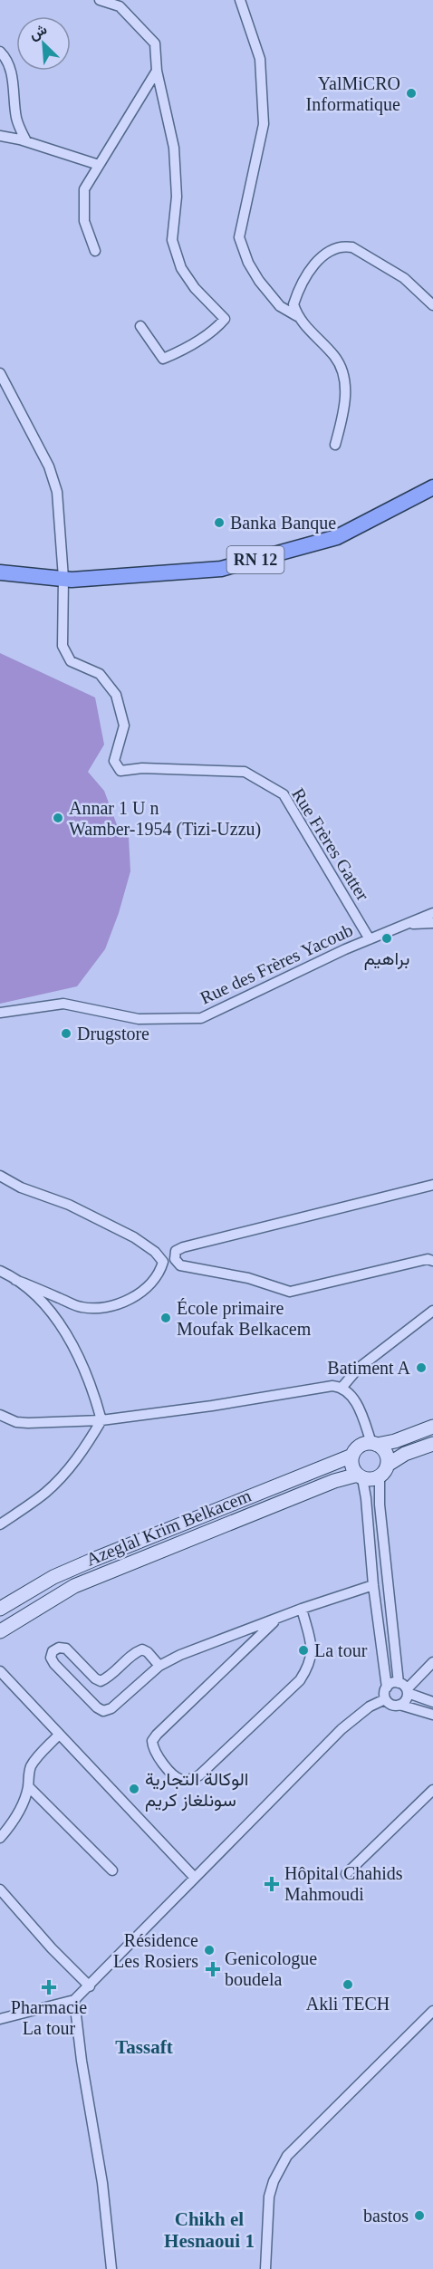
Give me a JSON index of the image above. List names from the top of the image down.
{
  "streets": {
    "main road": ["RN 12", "Azeglal Krim Belkacem"],
    "street": ["Rue Frères Gatter", "Rue des Frères Yacoub"]
  },
  "crossings": [
    ["RN 12", "Rue Frères Gatter"],
    ["Rue Frères Gatter", "Rue des Frères Yacoub"]
  ],
  "districts": ["Tassaft", "Chikh el Hesnaoui 1"],
  "places": {
    "other": [
      "YalMiCRO Informatique",
      "Banka Banque",
      "Annar 1 U n Wamber-1954 (Tizi-Uzzu)",
      "براهيم",
      "Drugstore",
      "École primaire Moufak Belkacem",
      "Batiment A",
      "La tour",
      "الوكالة التجارية سونلغاز كريم",
      "Résidence Les Rosiers",
      "Akli TECH",
      "bastos"
    ],
    "health": ["Hôpital Chahids Mahmoudi", "Genicologue boudela", "Pharmacie La tour"]
  },
  "north": "top left"
}
